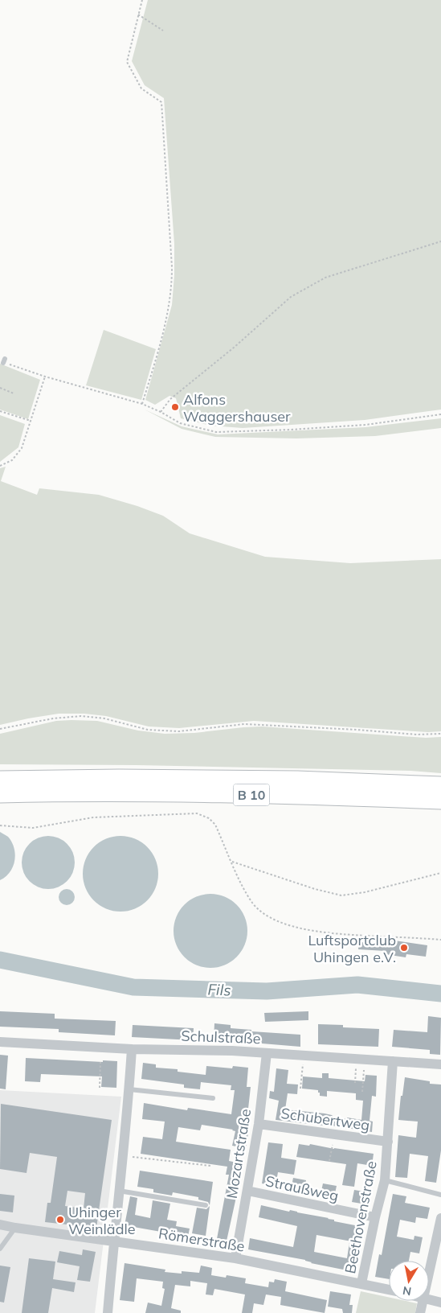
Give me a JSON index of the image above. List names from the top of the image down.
{
  "streets": {
    "highway": ["B 10"],
    "street": [
      "Schulstraße",
      "Schubertweg",
      "Mozartstraße",
      "Straußweg",
      "Beethovenstraße",
      "Römerstraße"
    ]
  },
  "crossings": [
    ["Schulstraße", "Mozartstraße"],
    ["Schulstraße", "Beethovenstraße"],
    ["Schubertweg", "Mozartstraße"],
    ["Schubertweg", "Beethovenstraße"],
    ["Mozartstraße", "Straußweg"],
    ["Mozartstraße", "Römerstraße"],
    ["Straußweg", "Beethovenstraße"],
    ["Beethovenstraße", "Römerstraße"]
  ],
  "water": ["Fils"],
  "places": ["Alfons Waggershauser", "Luftsportclub Uhingen e.V.", "Uhinger Weinlädle"],
  "north": "bottom"
}
